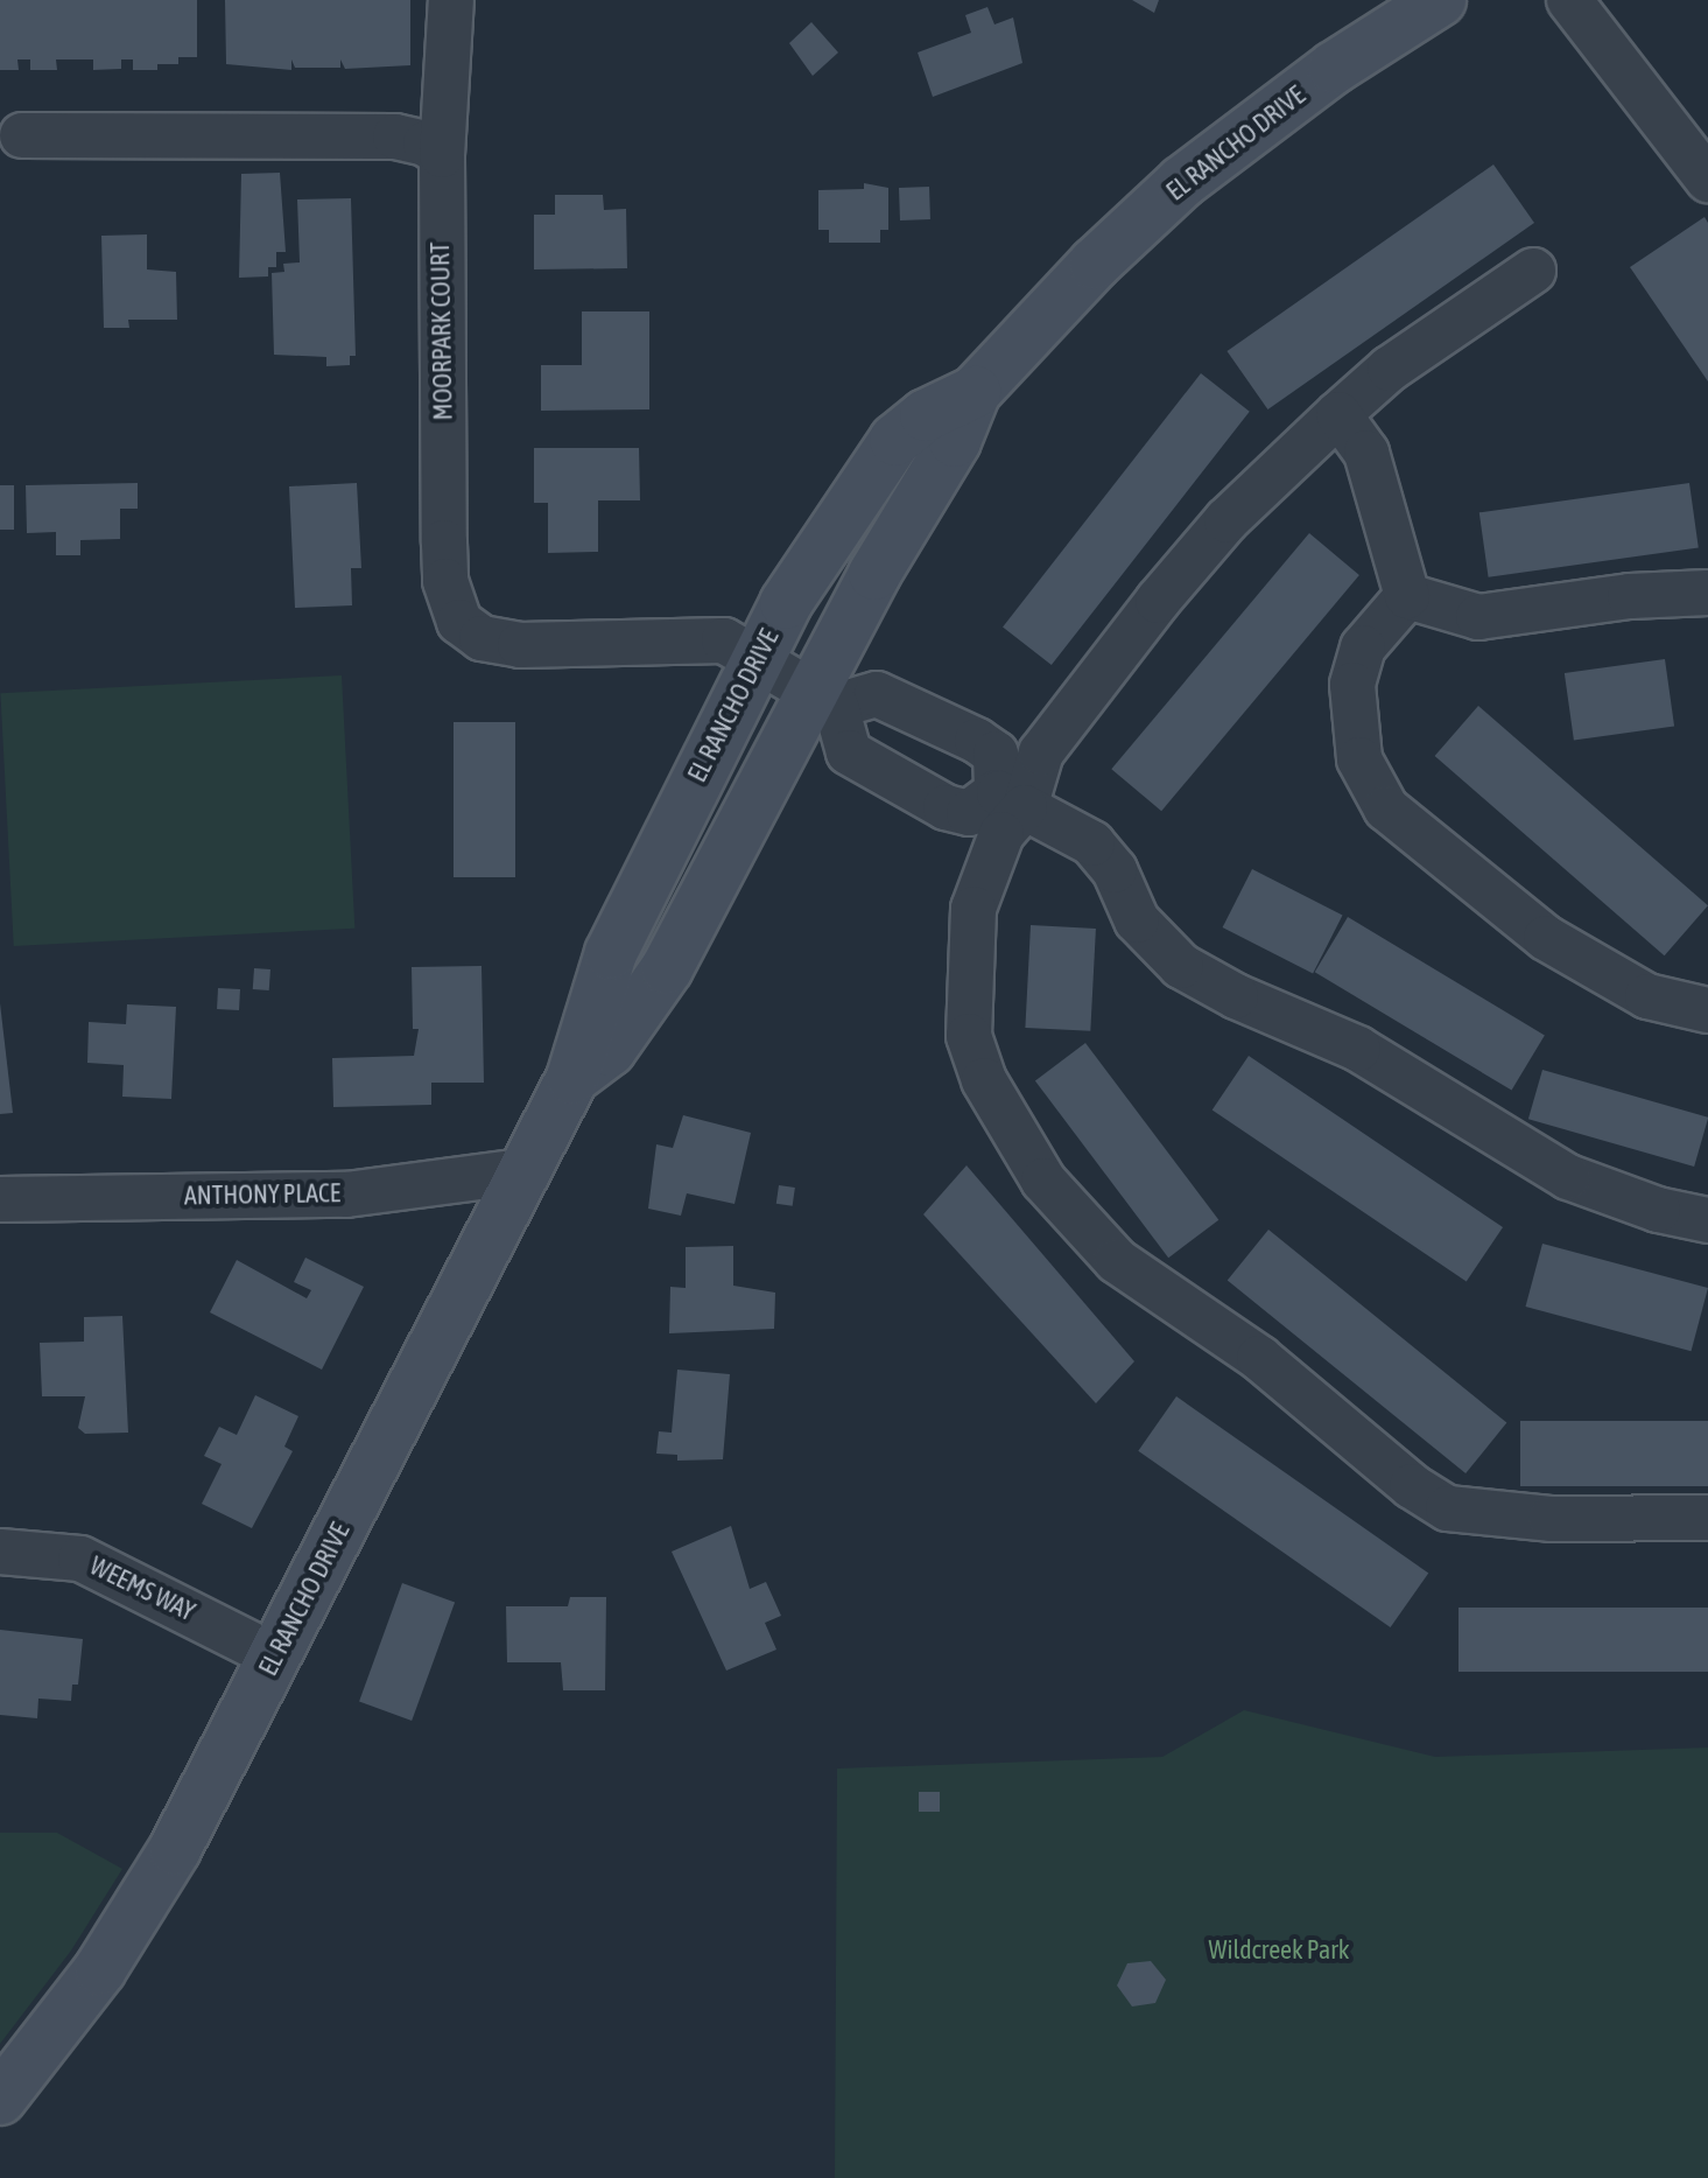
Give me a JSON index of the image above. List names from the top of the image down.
{
  "streets": {
    "main road": ["EL RANCHO DRIVE"],
    "street": ["MOORPARK COURT", "ANTHONY PLACE", "WEEMS WAY"]
  },
  "crossings": [
    ["EL RANCHO DRIVE", "MOORPARK COURT"],
    ["EL RANCHO DRIVE", "ANTHONY PLACE"],
    ["EL RANCHO DRIVE", "WEEMS WAY"]
  ],
  "parks": ["Wildcreek Park"]
}
